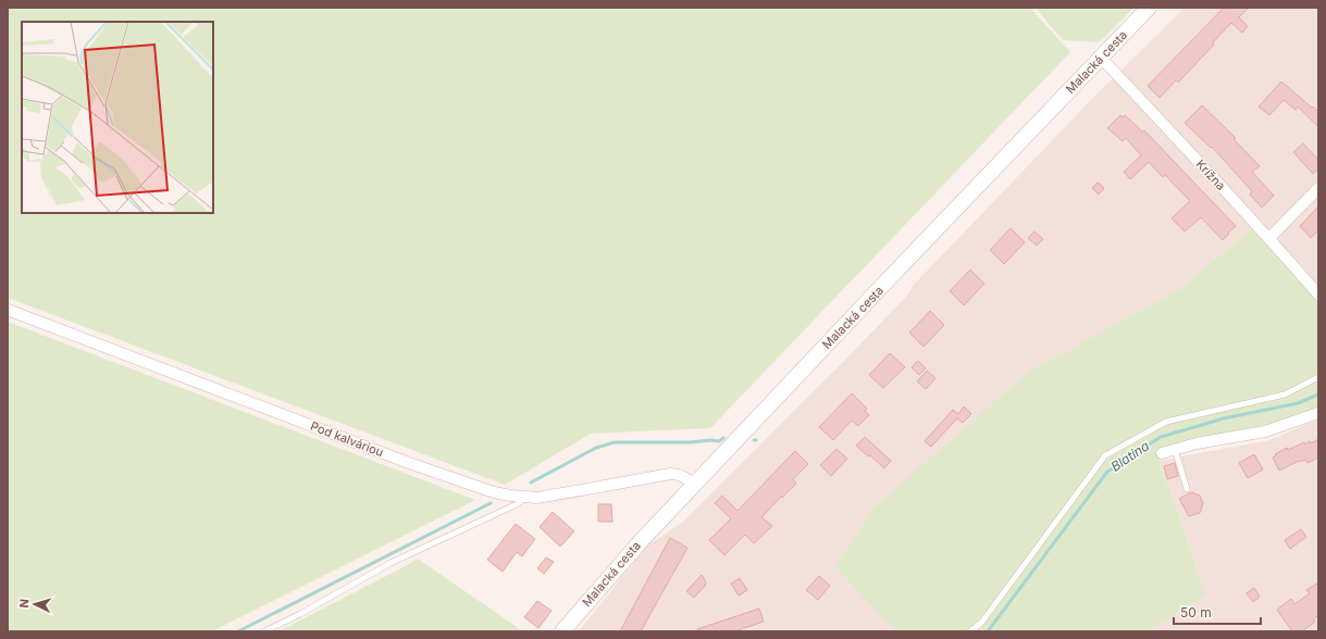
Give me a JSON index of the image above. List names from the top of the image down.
{
  "streets": {
    "main road": ["Malacká cesta"],
    "street": ["Krížna", "Pod kalváriou"]
  },
  "crossings": [
    ["Malacká cesta", "Krížna"],
    ["Malacká cesta", "Pod kalváriou"]
  ],
  "water": ["Blatina"],
  "scale_bar": "50 m",
  "north": "left"
}
